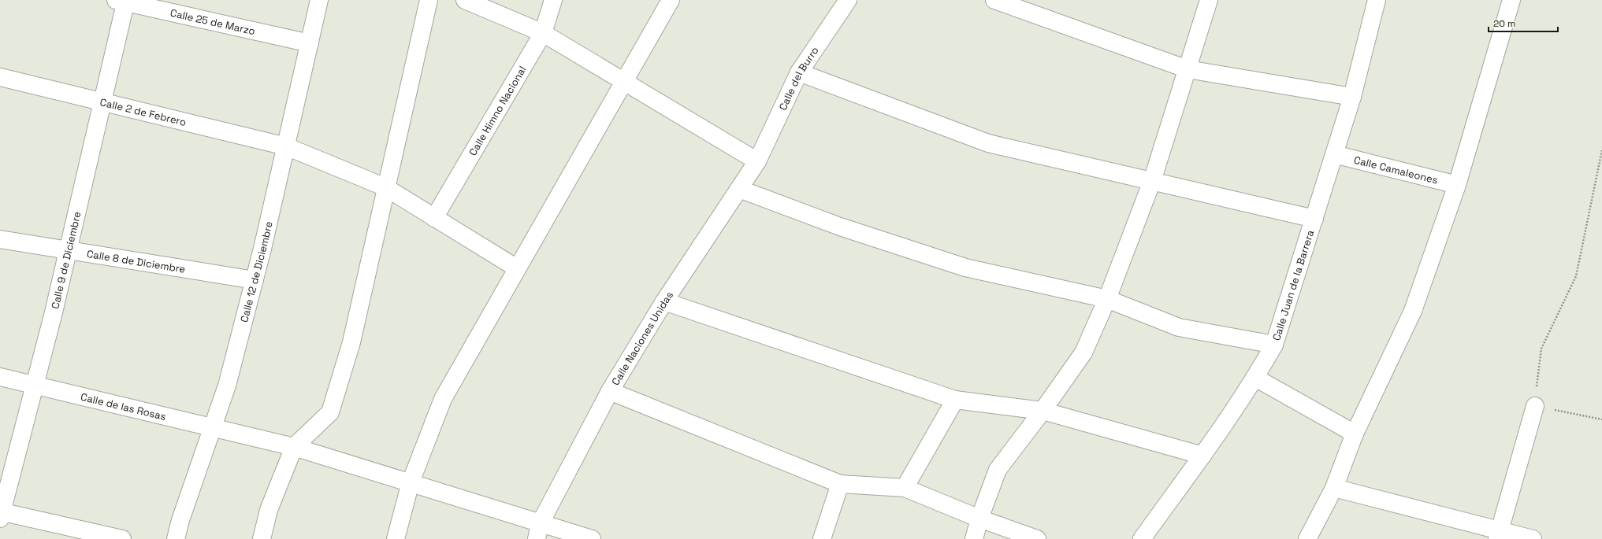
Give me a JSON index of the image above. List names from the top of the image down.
{
  "streets": {
    "street": [
      "Calle 25 de Marzo",
      "Calle del Burro",
      "Calle Himno Nacional",
      "Calle 2 de Febrero",
      "Calle Camaleones",
      "Calle 9 de Diciembre",
      "Calle 8 de Diciembre",
      "Calle 12 de Diciembre",
      "Calle Juan de la Barrera",
      "Calle Naciones Unidas",
      "Calle de las Rosas"
    ]
  },
  "crossings": [
    ["Calle 25 de Marzo", "Calle 9 de Diciembre"],
    ["Calle 25 de Marzo", "Calle 12 de Diciembre"],
    ["Calle del Burro", "Calle Naciones Unidas"],
    ["Calle Himno Nacional", "Calle 2 de Febrero"],
    ["Calle 2 de Febrero", "Calle 9 de Diciembre"],
    ["Calle 2 de Febrero", "Calle 12 de Diciembre"],
    ["Calle Camaleones", "Calle Juan de la Barrera"],
    ["Calle 9 de Diciembre", "Calle 8 de Diciembre"],
    ["Calle 9 de Diciembre", "Calle de las Rosas"],
    ["Calle 8 de Diciembre", "Calle 12 de Diciembre"],
    ["Calle 12 de Diciembre", "Calle de las Rosas"],
    ["Calle Naciones Unidas", "Calle de las Rosas"]
  ],
  "scale_bar": "20 m"
}
